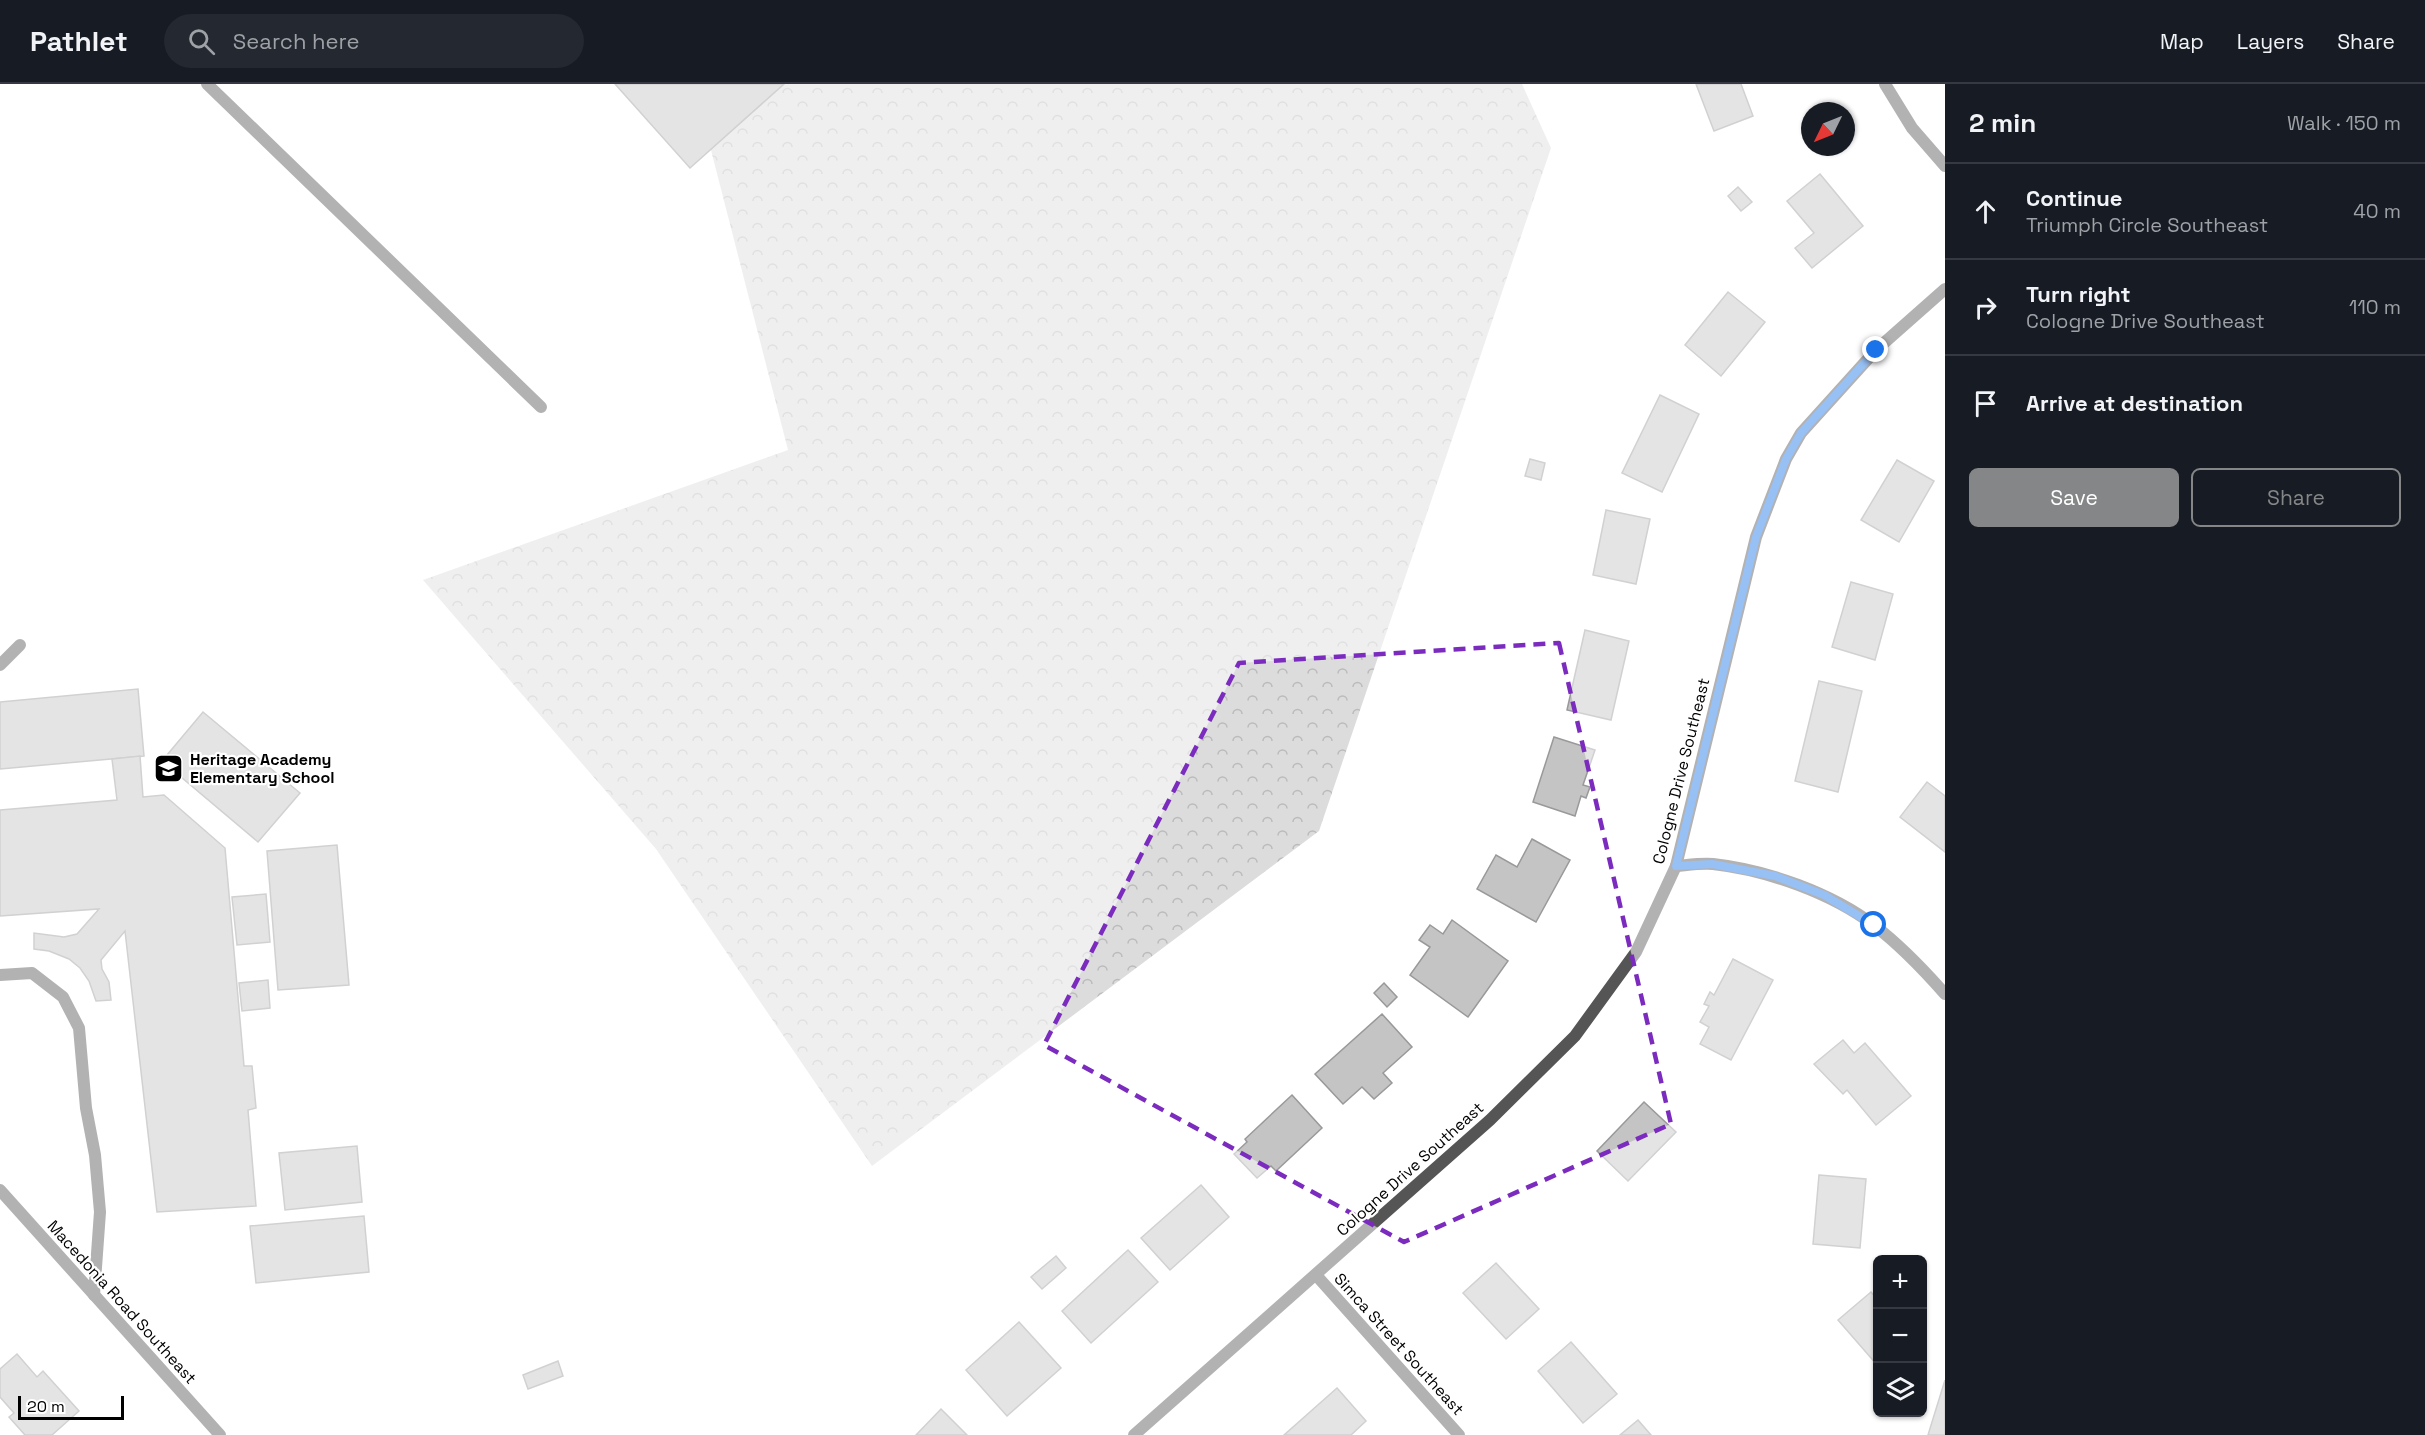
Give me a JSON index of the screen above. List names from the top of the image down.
{
  "streets": {
    "street": ["Cologne Drive Southeast", "Macedonia Road Southeast", "Simca Street Southeast"]
  },
  "crossings": [
    ["Cologne Drive Southeast", "Simca Street Southeast"]
  ],
  "places": {
    "school or university": ["Heritage Academy Elementary School"]
  },
  "scale_bar": "20 m",
  "north": "bottom left",
  "page": {
    "header": "Pathlet",
    "search": "Search here",
    "nav": ["Map", "Layers", "Share"],
    "heading": ["2 min", "Walk · 150 m"],
    "list": [
      ["Continue", "Triumph Circle Southeast", "40 m"],
      ["Turn right", "Cologne Drive Southeast", "110 m"],
      "Arrive at destination"
    ],
    "buttons": ["Save", "Share"],
    "map_buttons": ["+", "−"],
    "scale": "20 m"
  }
}
